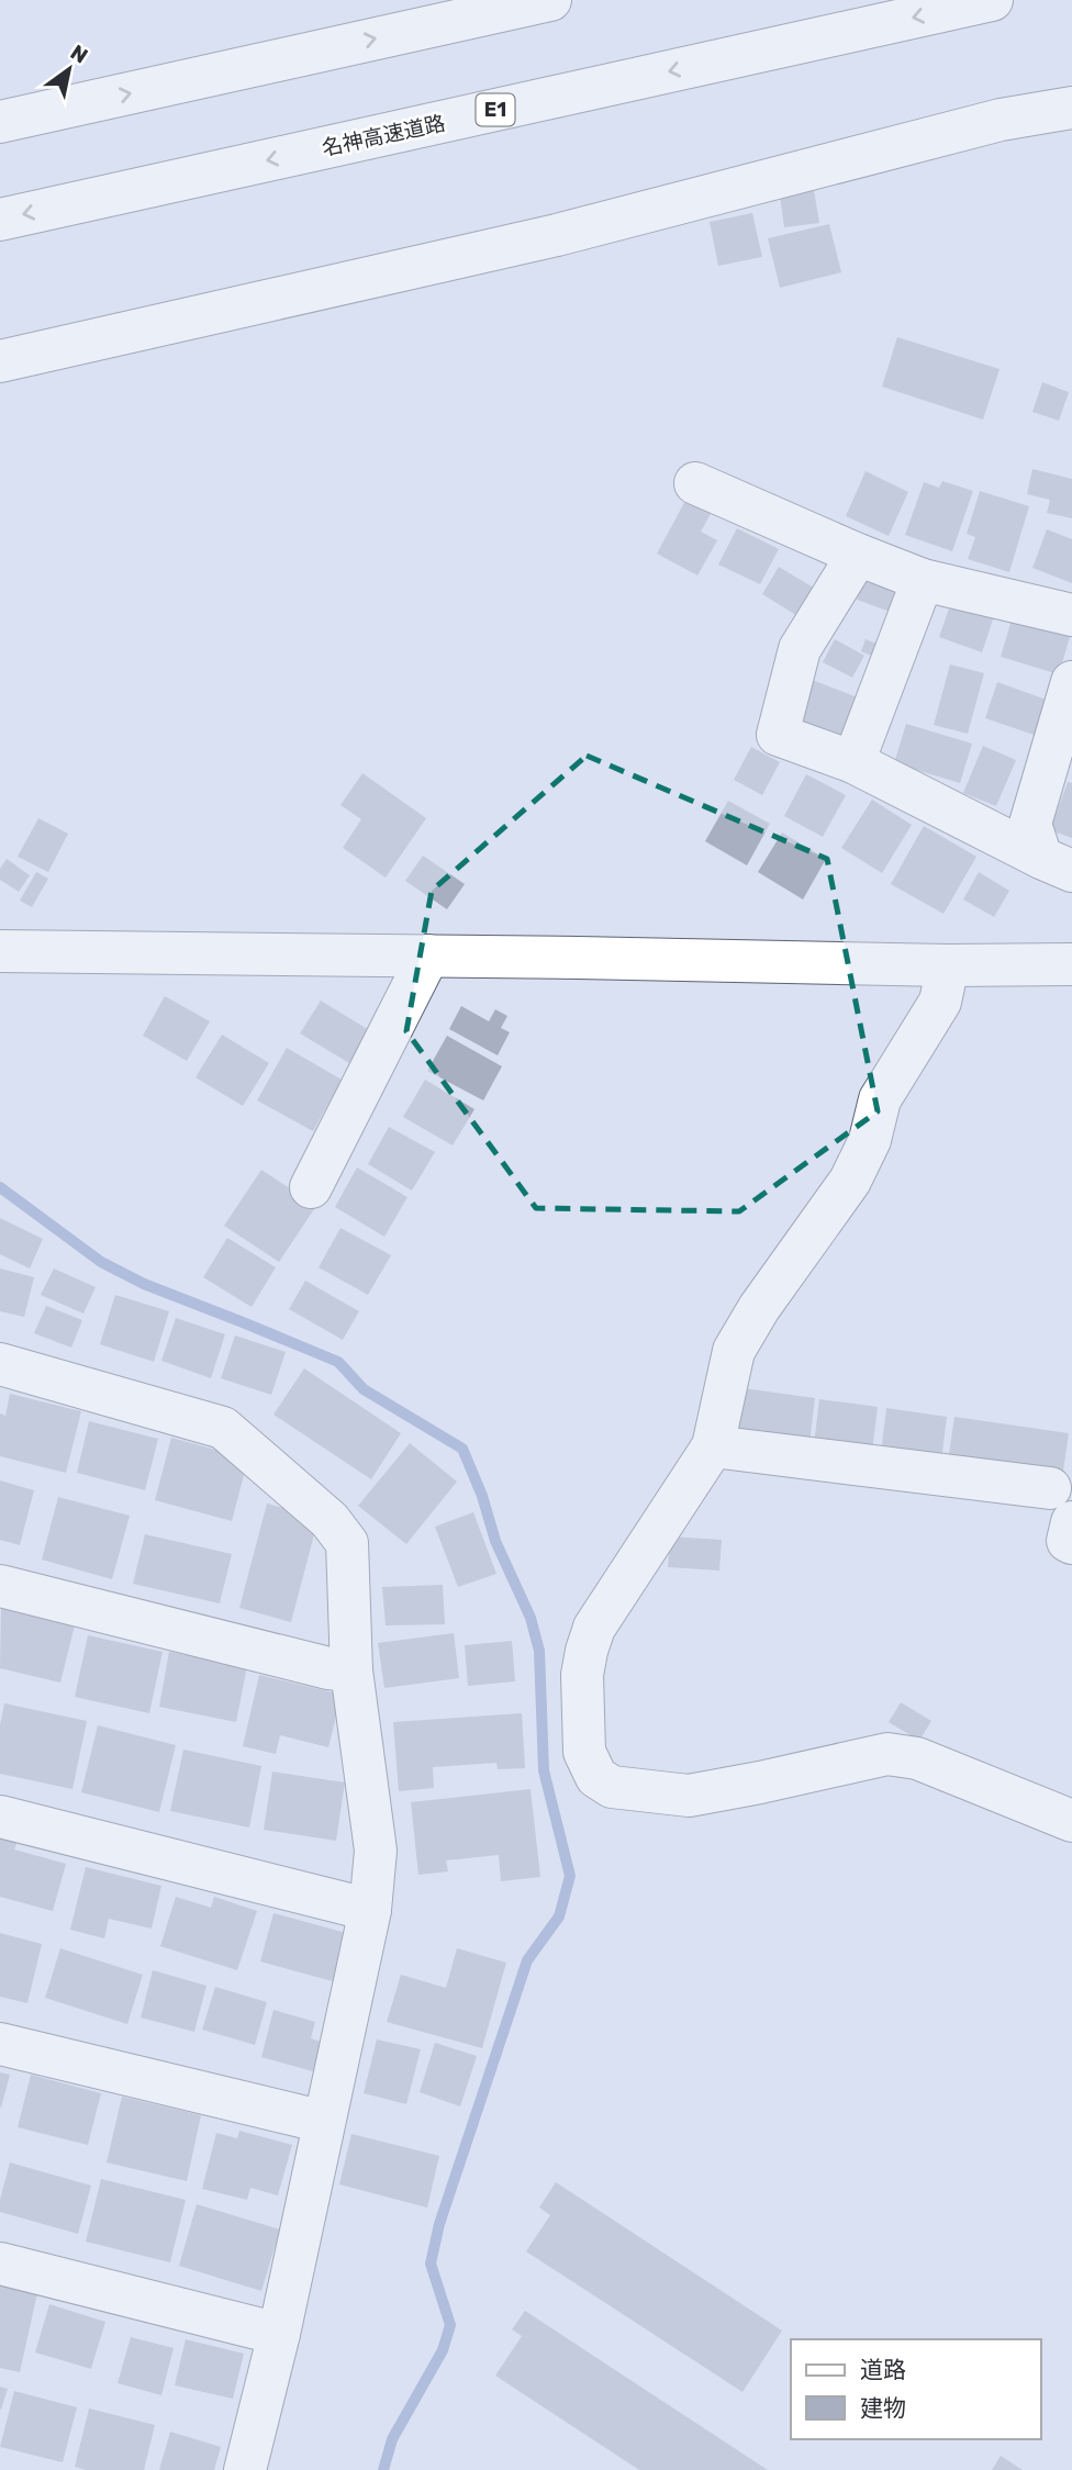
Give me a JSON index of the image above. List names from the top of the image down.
{
  "streets": {
    "main road": ["E1", "名神高速道路"]
  },
  "legend": ["道路", "建物"],
  "north": "top right"
}
